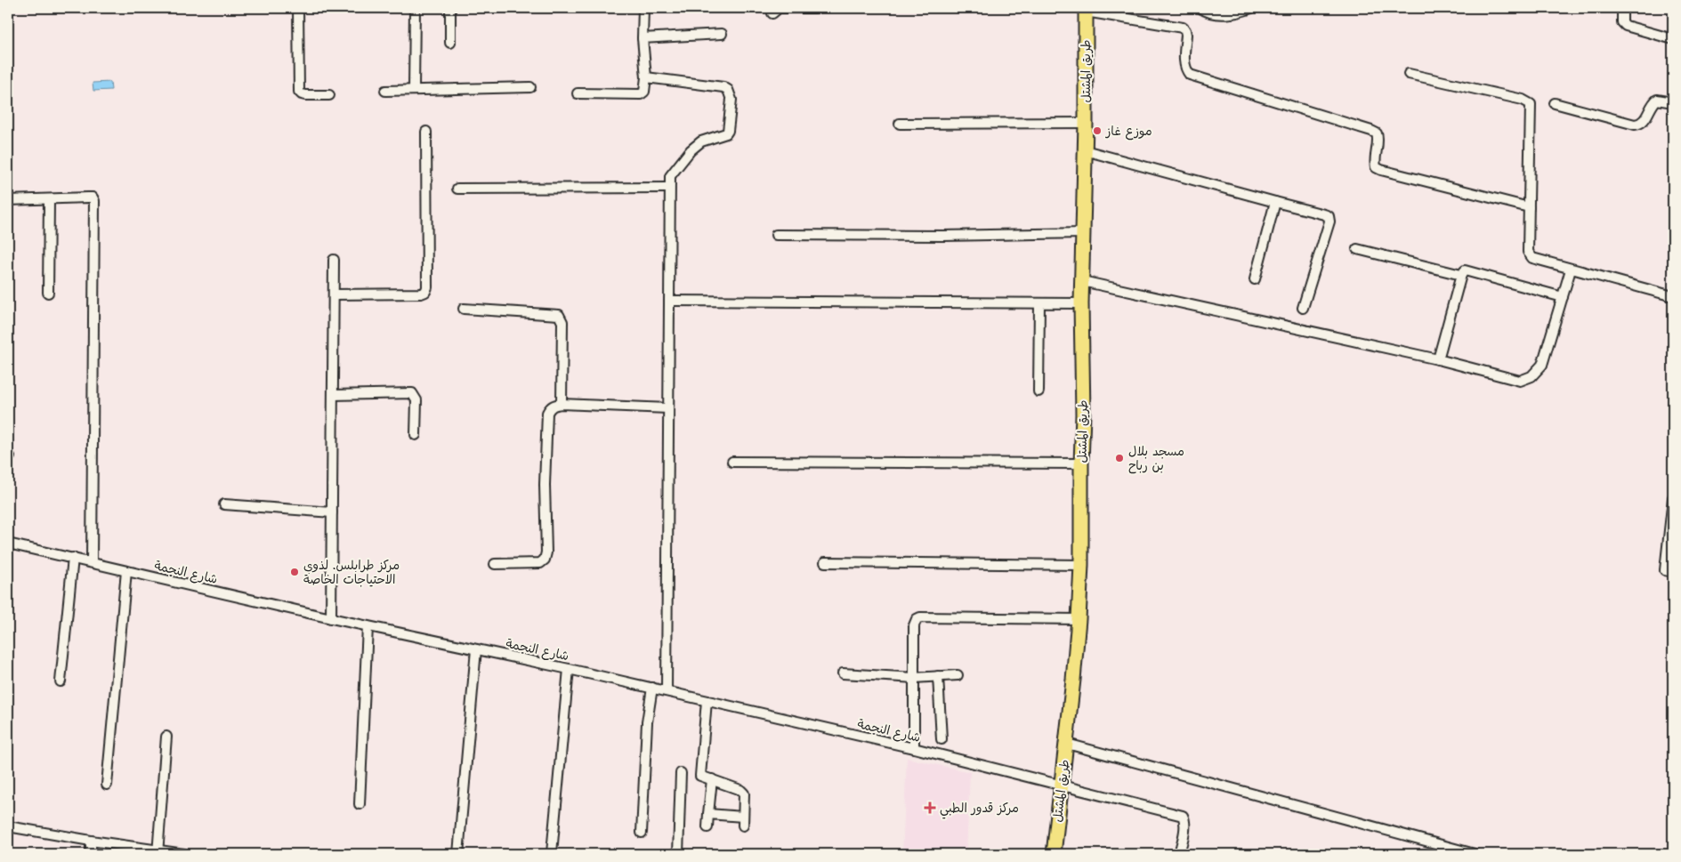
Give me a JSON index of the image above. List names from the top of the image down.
{
  "streets": {
    "main road": ["طريق المشتل"],
    "street": ["شارع النجمة"]
  },
  "crossings": [
    ["طريق المشتل", "شارع النجمة"]
  ],
  "places": {
    "other": ["موزع غاز", "مسجد بلال بن رباح", "مركز طرابلس. لذوي الاحتياجات الخاصة"],
    "health": ["مركز قدور الطبي"]
  }
}
